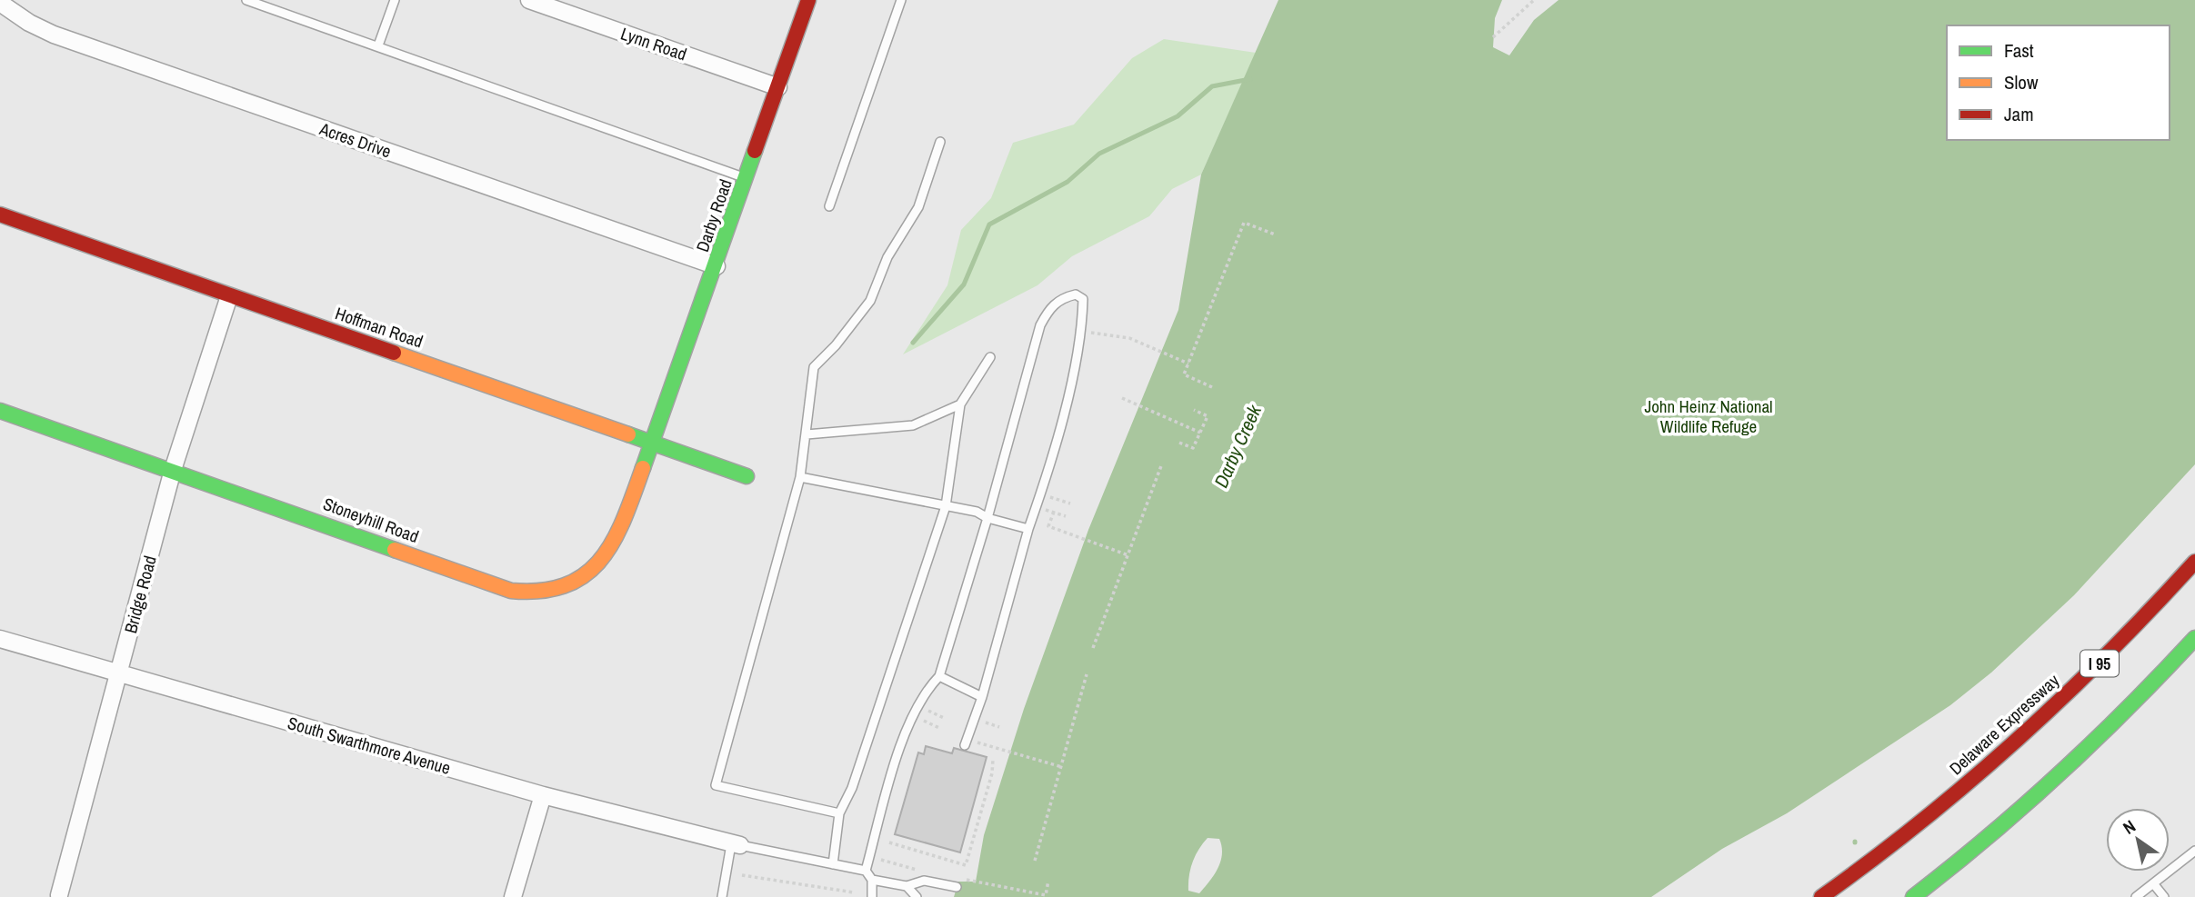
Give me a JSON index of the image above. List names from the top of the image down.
{
  "streets": {
    "main road": [
      "Darby Road",
      "Hoffman Road",
      "Stoneyhill Road",
      "I 95",
      "Delaware Expressway"
    ],
    "street": [
      "Lynn Road",
      "Acres Drive",
      "Bridge Road",
      "South Swarthmore Avenue"
    ]
  },
  "crossings": [
    ["Lynn Road", "Darby Road"],
    ["Acres Drive", "Darby Road"],
    ["Darby Road", "Hoffman Road"],
    ["Darby Road", "Stoneyhill Road"],
    ["Hoffman Road", "Stoneyhill Road"],
    ["Hoffman Road", "Bridge Road"],
    ["Stoneyhill Road", "Bridge Road"],
    ["Bridge Road", "South Swarthmore Avenue"]
  ],
  "water": ["Darby Creek"],
  "parks": ["John Heinz National Wildlife Refuge"],
  "legend": ["Fast", "Slow", "Jam"],
  "north": "top left"
}
